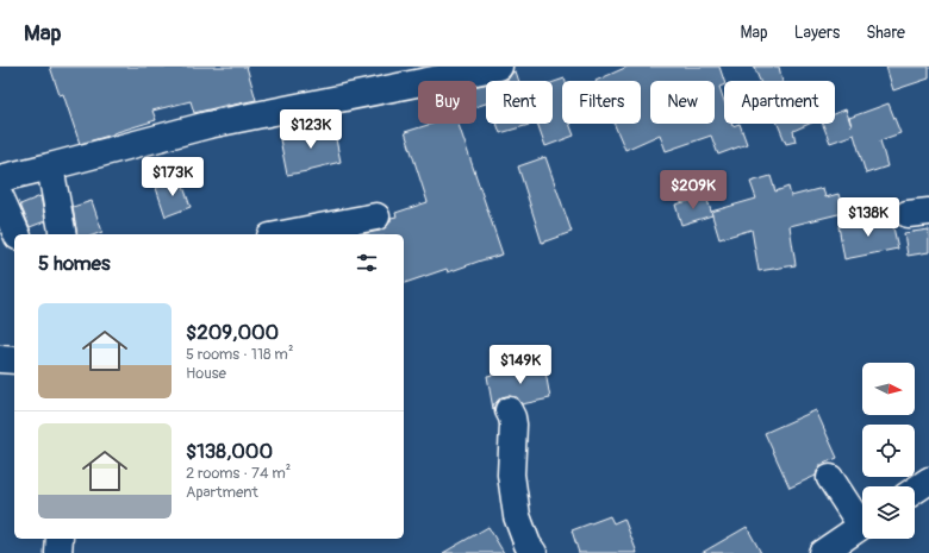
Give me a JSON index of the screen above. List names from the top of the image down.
{
  "north": "right",
  "page": {
    "header": "Map",
    "nav": ["Map", "Layers", "Share"],
    "chip": [
      "Buy",
      "Rent",
      "Filters",
      "New",
      "Apartment"
    ],
    "price": [
      "$123K",
      "$173K",
      "$209K",
      "$138K",
      "$149K"
    ],
    "heading": "5 homes",
    "list": [
      {
        "name": "$209,000",
        "note": "5 rooms · 118 m² · House"
      },
      {
        "name": "$138,000",
        "note": "2 rooms · 74 m² · Apartment"
      }
    ]
  }
}
